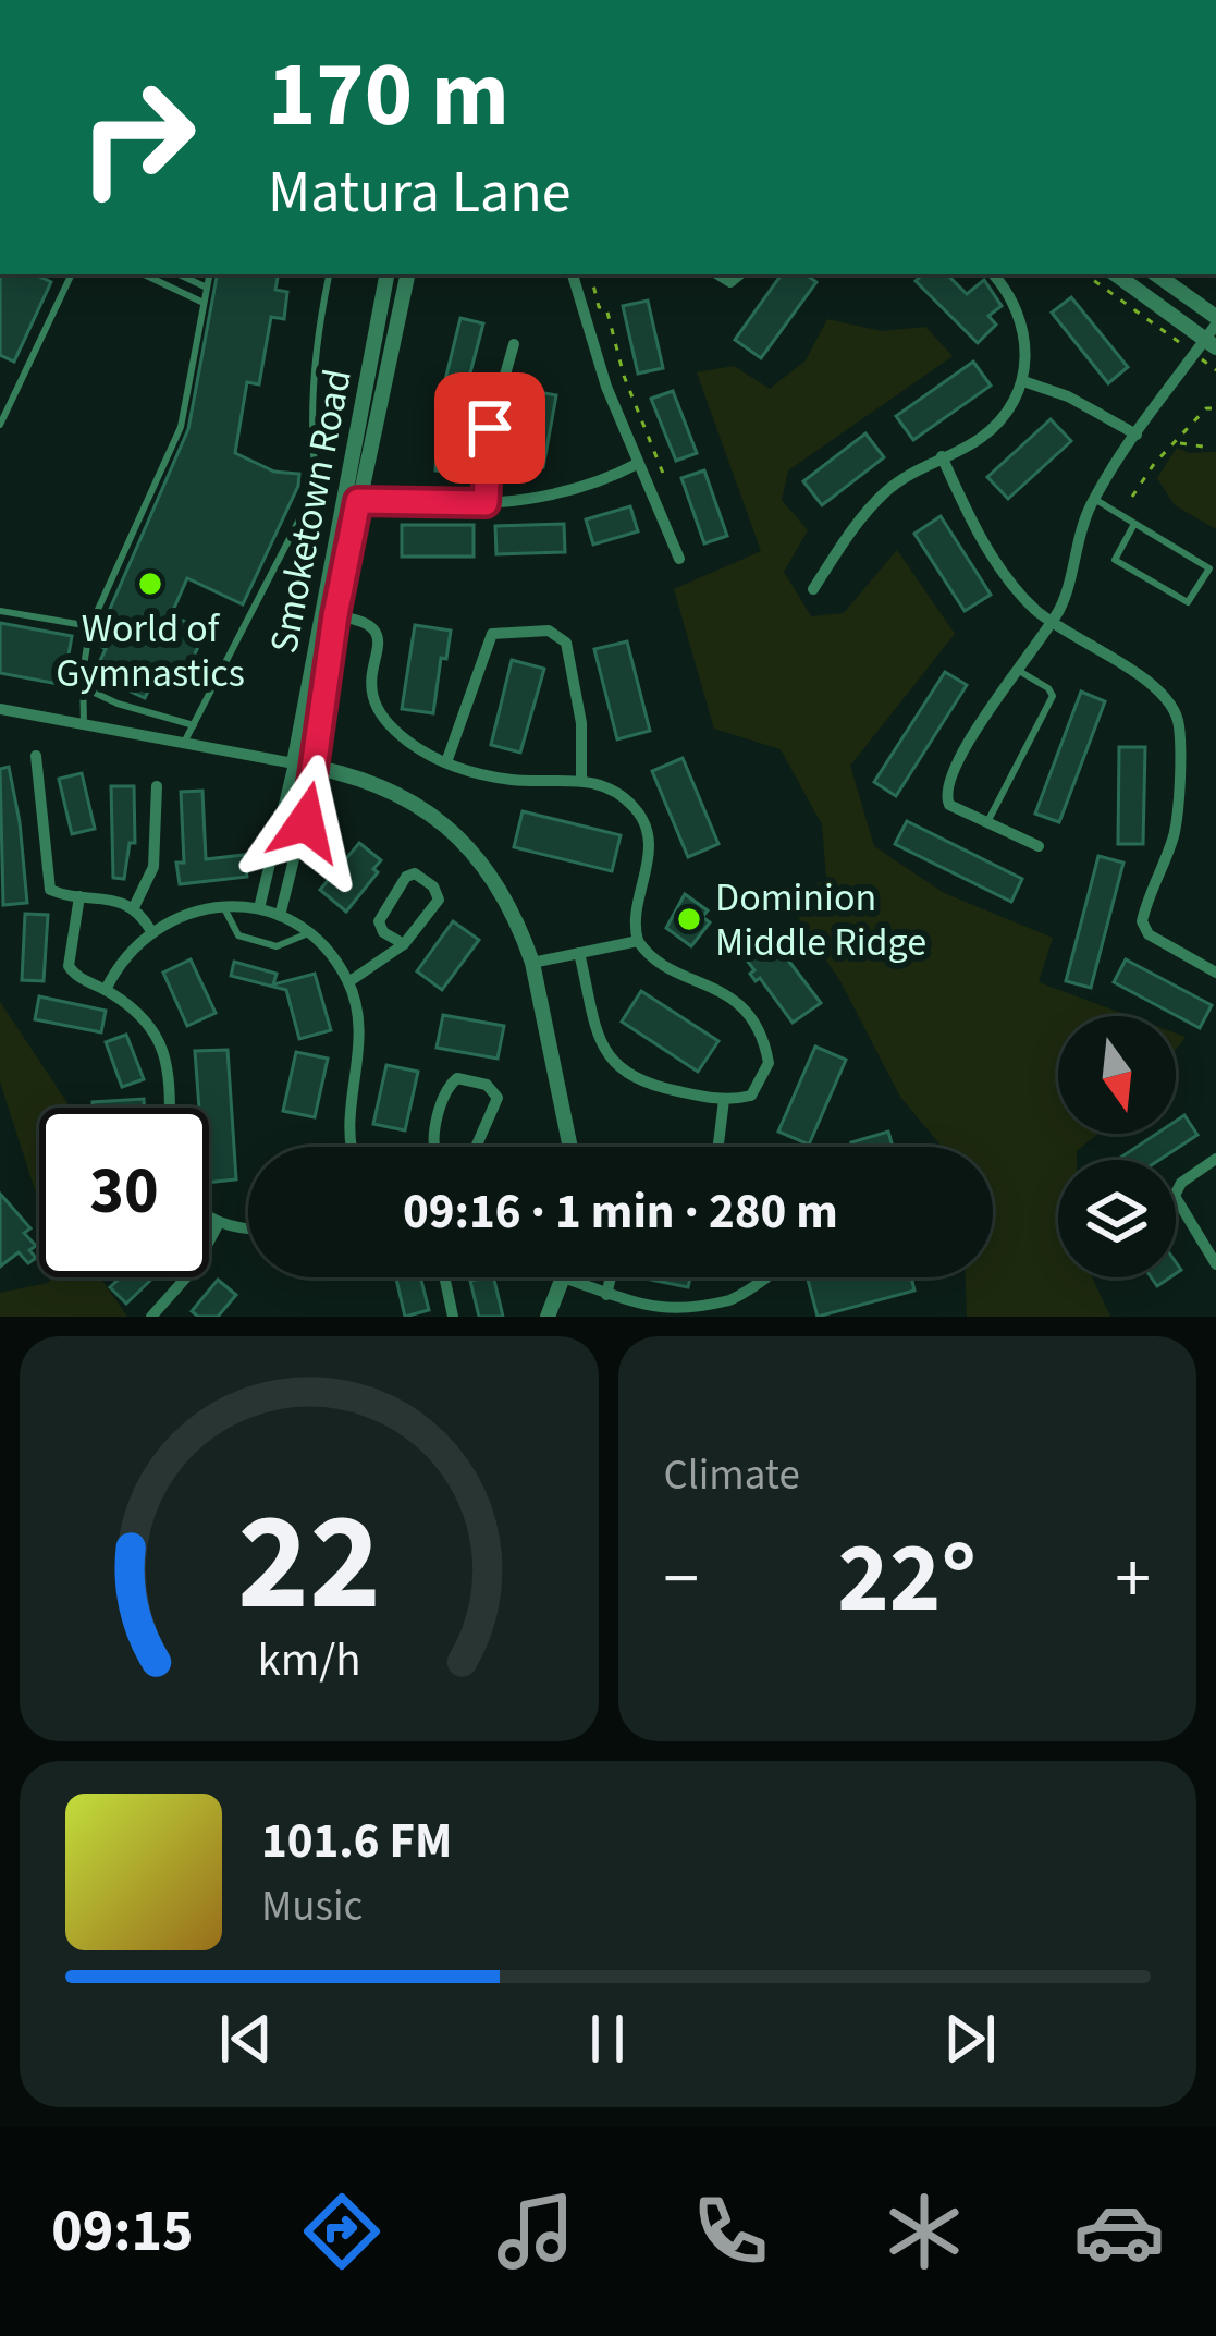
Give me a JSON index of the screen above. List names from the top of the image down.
{
  "streets": {
    "street": ["Smoketown Road"]
  },
  "places": ["World of Gymnastics", "Dominion Middle Ridge"],
  "north": "bottom",
  "page": {
    "turn": ["170 m", "Matura Lane"],
    "limit": "30",
    "trip": "09:16 · 1 min · 280 m",
    "tile": "Climate",
    "heat": ["−", "22°", "+"],
    "song": ["101.6 FM", "Music"],
    "tabs": "09:15",
    "gauge": ["22", "km/h"]
  }
}
